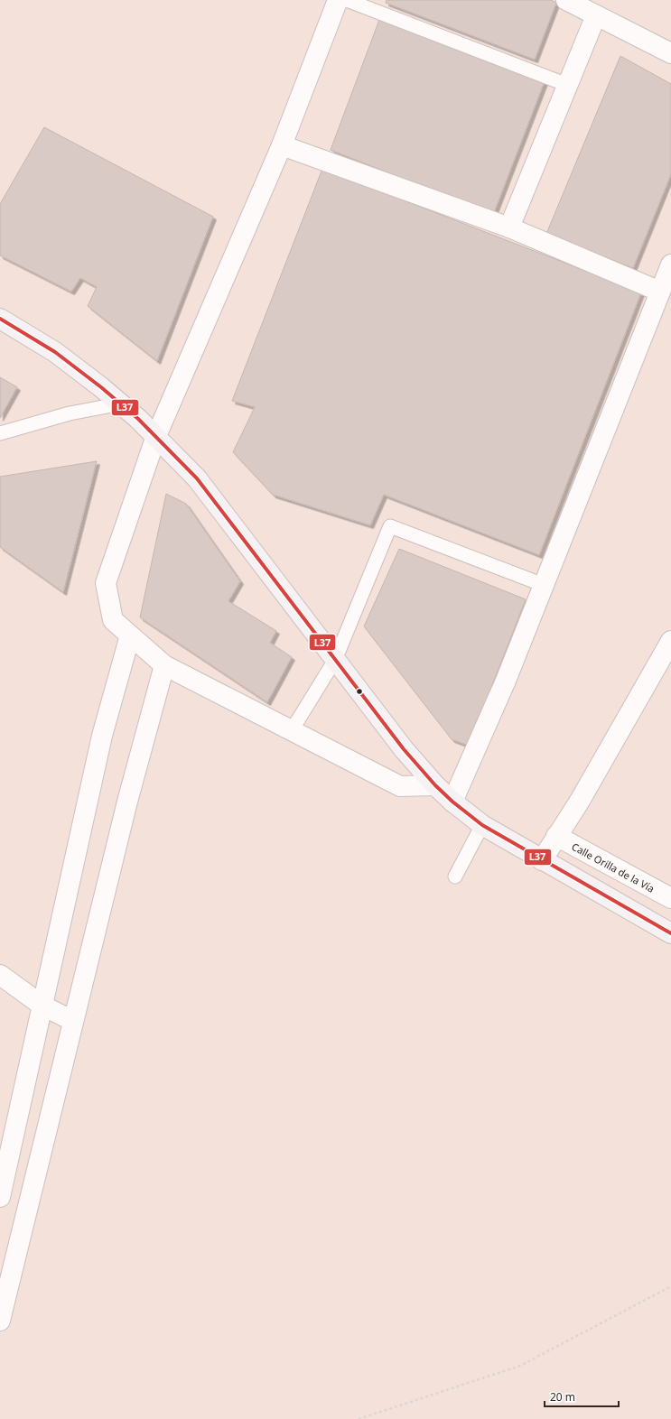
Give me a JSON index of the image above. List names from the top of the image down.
{
  "streets": {
    "street": ["Calle Orilla de la Vía"]
  },
  "lines": ["transit line L37"],
  "scale_bar": "20 m"
}
